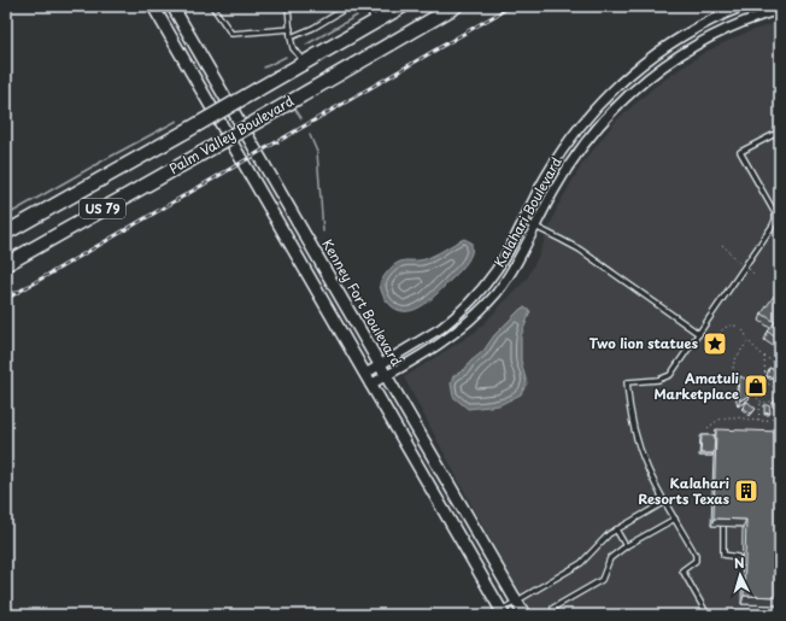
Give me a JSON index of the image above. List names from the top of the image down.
{
  "streets": {
    "highway": ["Palm Valley Boulevard", "US 79"],
    "main road": ["Kenney Fort Boulevard"],
    "street": ["Kalahari Boulevard"]
  },
  "crossings": [
    ["Kalahari Boulevard", "Kenney Fort Boulevard"]
  ],
  "places": {
    "place": ["Two lion statues"],
    "shop": ["Amatuli Marketplace"],
    "building": ["Kalahari Resorts Texas"]
  },
  "north": "top"
}
